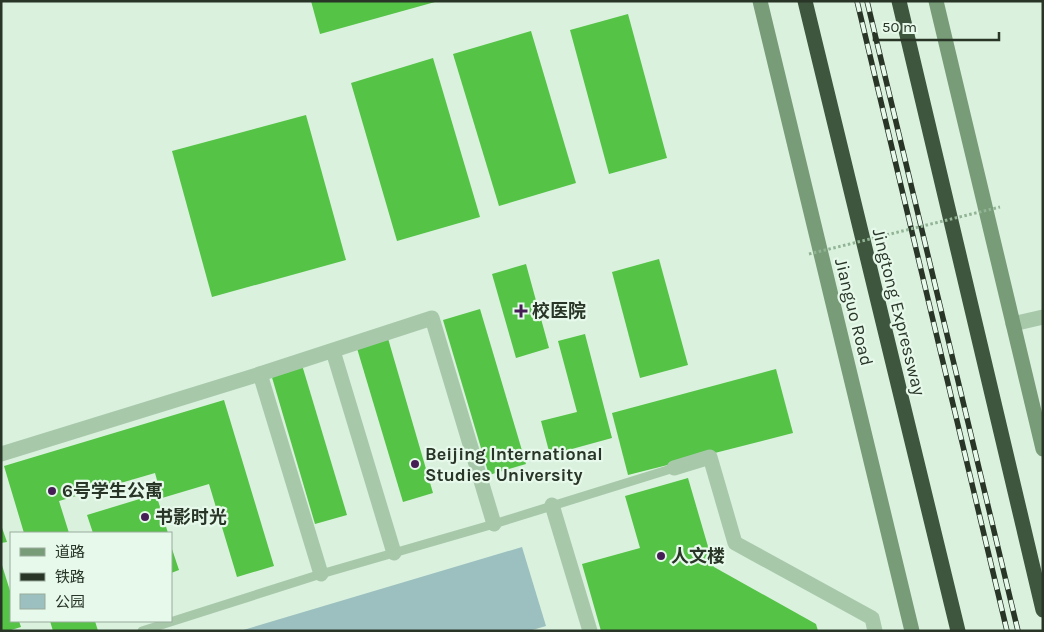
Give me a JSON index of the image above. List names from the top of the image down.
{
  "streets": {
    "highway": ["Jingtong Expressway"],
    "main road": ["Jianguo Road"]
  },
  "places": {
    "health": ["校医院"],
    "other": [
      "Beijing International Studies University",
      "6号学生公寓",
      "书影时光",
      "人文楼"
    ]
  },
  "legend": ["道路", "铁路", "公园"],
  "scale_bar": "50 m"
}
